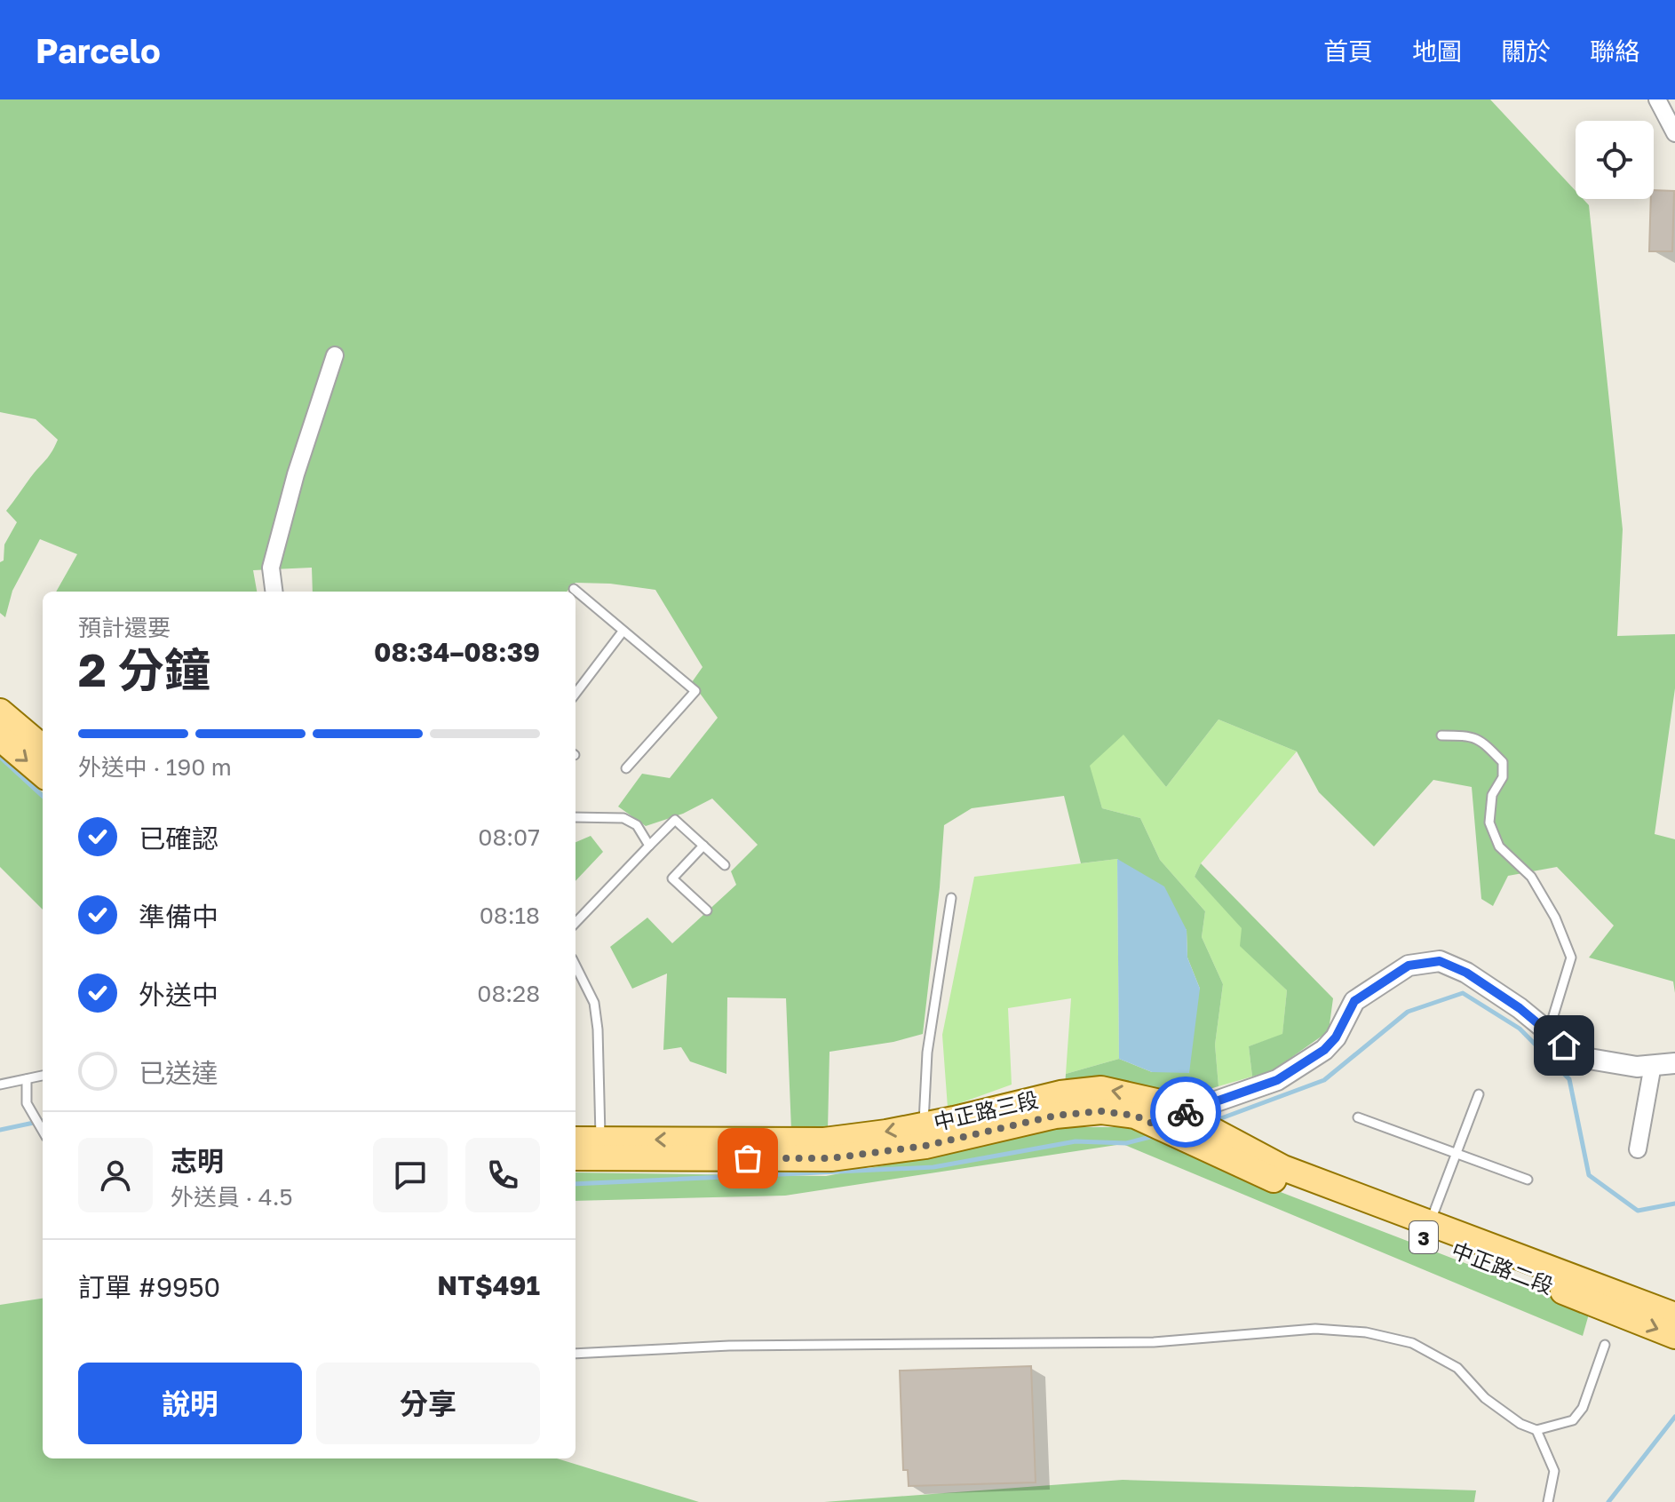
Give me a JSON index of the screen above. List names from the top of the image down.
{
  "streets": {
    "main road": ["中正路三段", "3", "中正路二段"]
  },
  "crossings": [
    ["中正路三段", "中正路二段"]
  ],
  "page": {
    "header": "Parcelo",
    "nav": [
      "首頁",
      "地圖",
      "關於",
      "聯絡"
    ],
    "heading": ["2 分鐘", "預計還要", "08:34–08:39"],
    "panel": [
      "志明",
      "外送員 · 4.5",
      "訂單 #9950",
      "NT$491"
    ],
    "bar": "外送中 · 190 m",
    "list": [
      ["已確認", "08:07"],
      ["準備中", "08:18"],
      ["外送中", "08:28"],
      "已送達"
    ],
    "buttons": ["說明", "分享"]
  }
}
